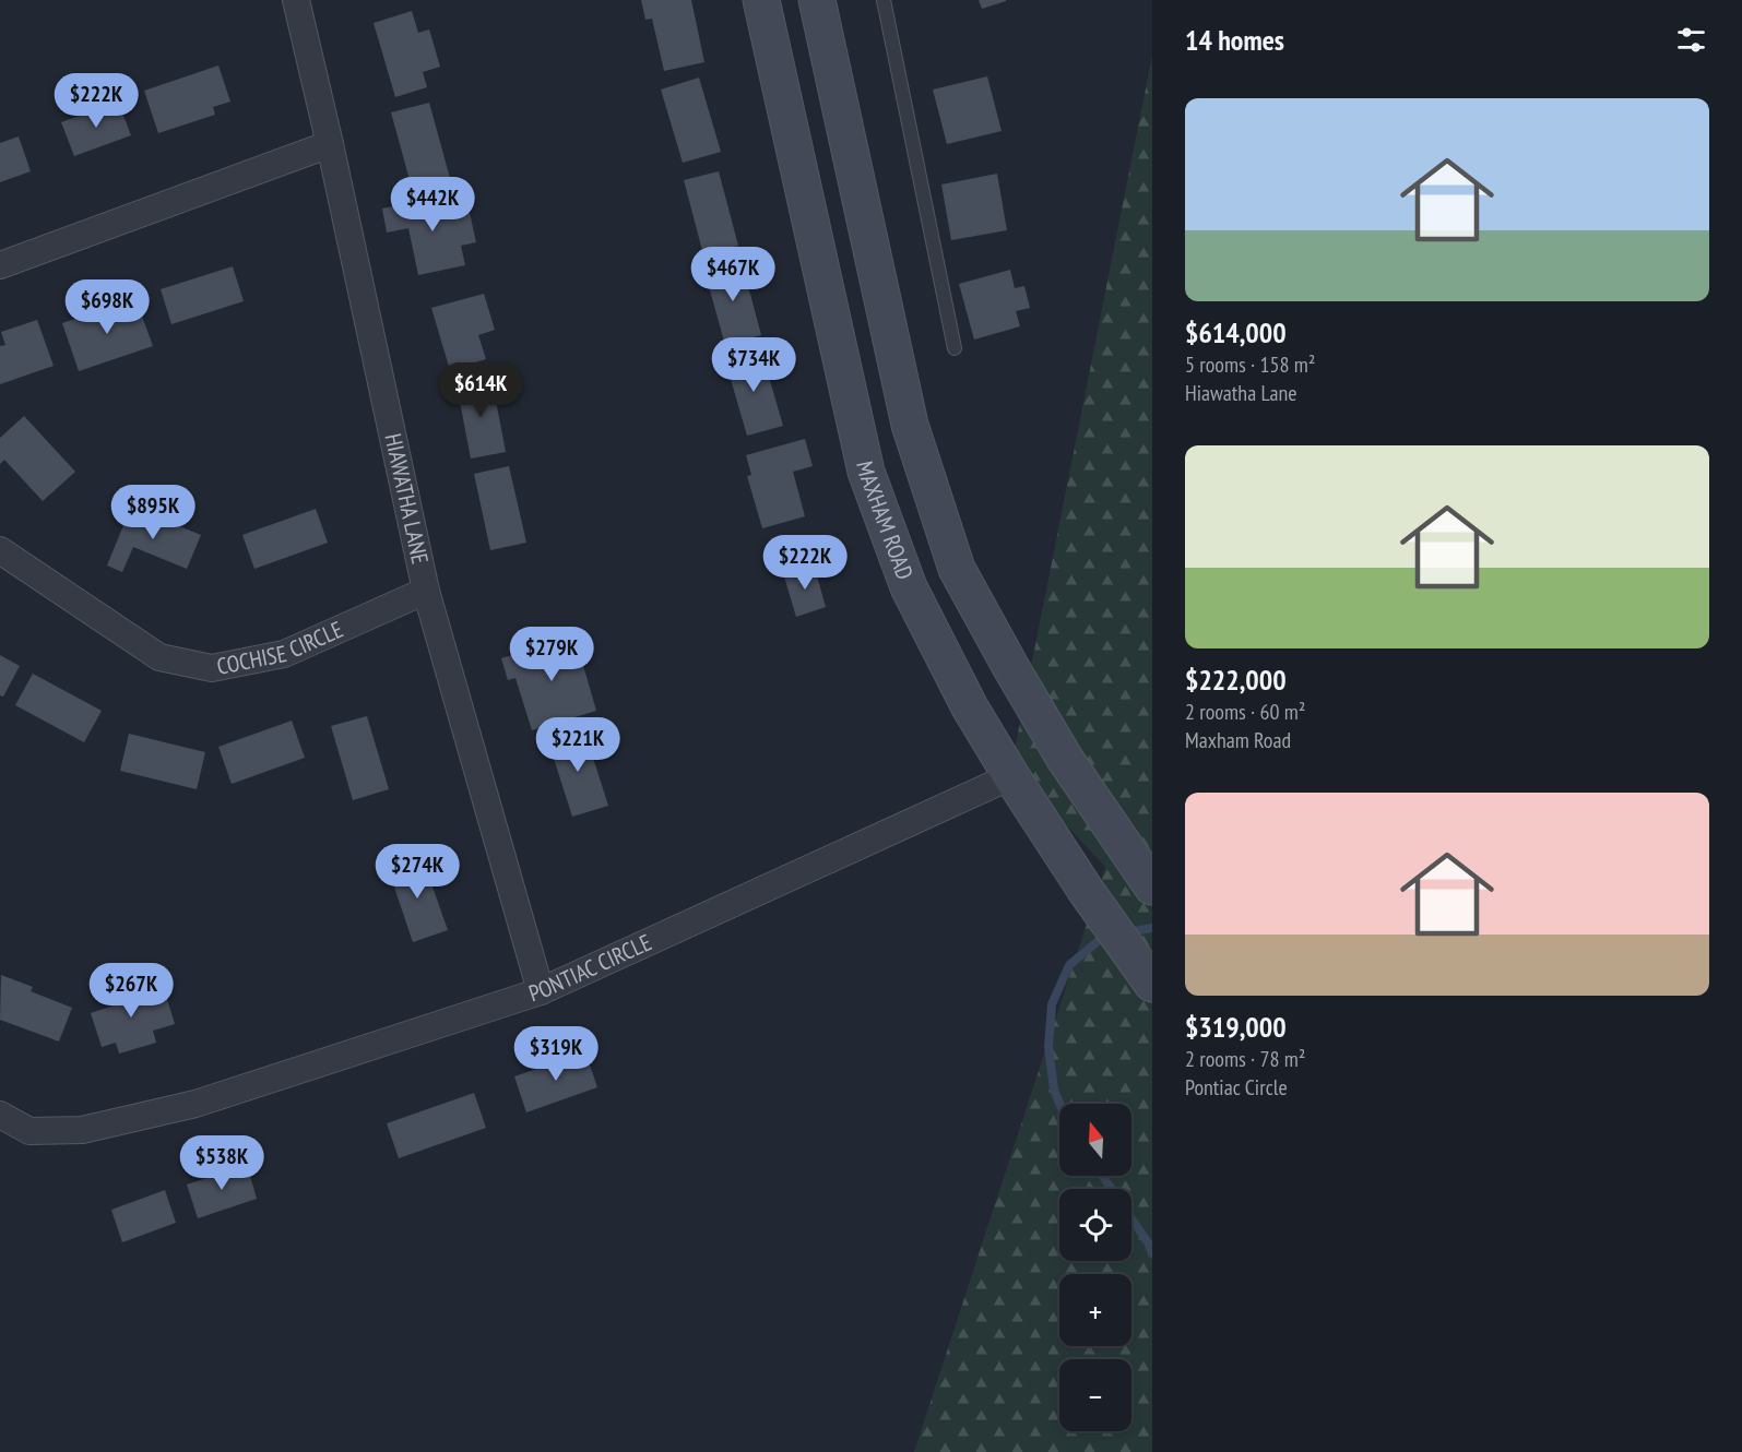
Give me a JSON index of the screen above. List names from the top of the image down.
{
  "streets": {
    "main road": ["MAXHAM ROAD"],
    "street": ["HIAWATHA LANE", "COCHISE CIRCLE", "PONTIAC CIRCLE"]
  },
  "crossings": [
    ["HIAWATHA LANE", "COCHISE CIRCLE"],
    ["HIAWATHA LANE", "PONTIAC CIRCLE"],
    ["MAXHAM ROAD", "PONTIAC CIRCLE"]
  ],
  "north": "top",
  "page": {
    "heading": "14 homes",
    "price": [
      "$222K",
      "$442K",
      "$467K",
      "$698K",
      "$734K",
      "$614K",
      "$895K",
      "$222K",
      "$279K",
      "$221K",
      "$274K",
      "$267K",
      "$319K",
      "$538K"
    ],
    "list": [
      {
        "name": "$614,000",
        "note": "5 rooms · 158 m² · Hiawatha Lane"
      },
      {
        "name": "$222,000",
        "note": "2 rooms · 60 m² · Maxham Road"
      },
      {
        "name": "$319,000",
        "note": "2 rooms · 78 m² · Pontiac Circle"
      }
    ],
    "map_buttons": ["+", "−"]
  }
}
